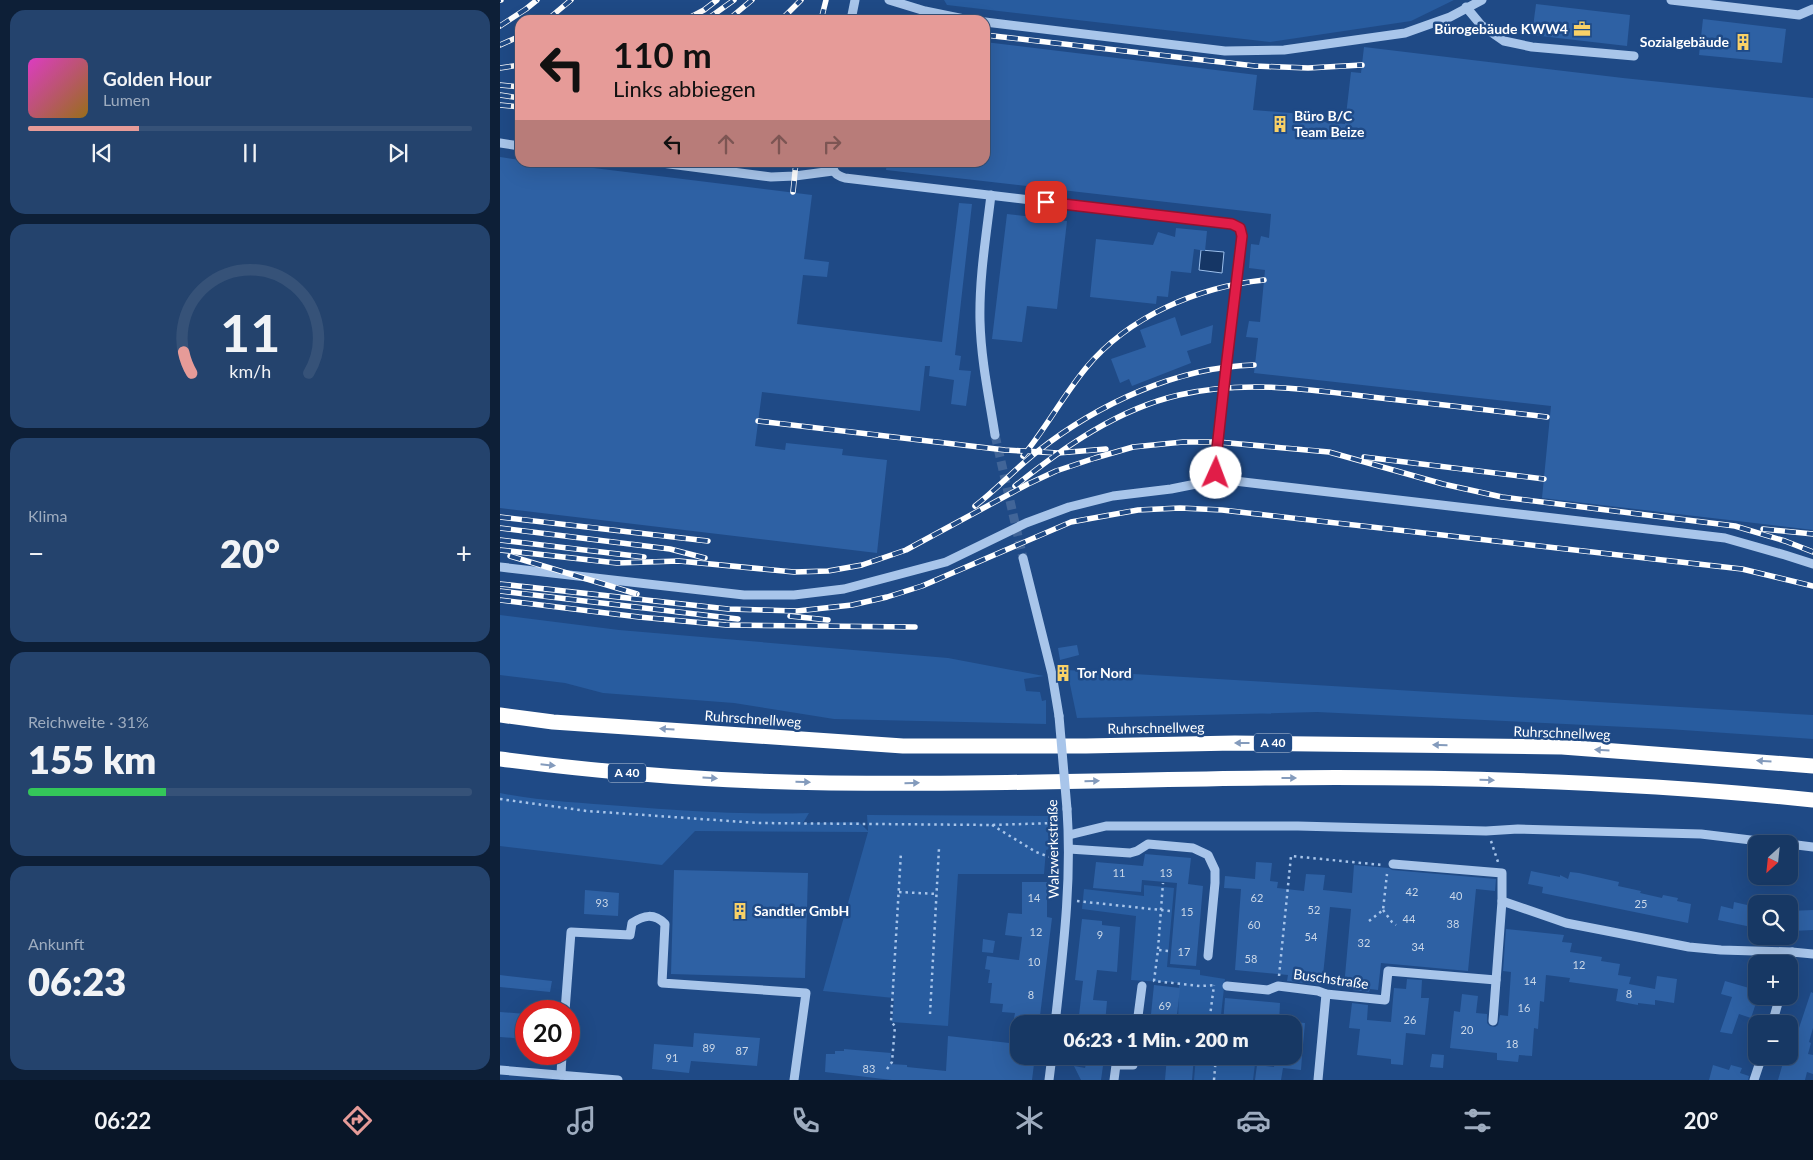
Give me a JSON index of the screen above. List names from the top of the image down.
{
  "streets": {
    "highway": ["Ruhrschnellweg", "A 40"],
    "street": ["Walzwerkstraße", "Buschstraße"]
  },
  "places": {
    "office": ["Bürogebäude KWW4"],
    "building": [
      "Sozialgebäude",
      "Büro B/C Team Beize",
      "Tor Nord",
      "Sandtler GmbH"
    ]
  },
  "house_numbers": [
    "11",
    "13",
    "42",
    "40",
    "14",
    "62",
    "93",
    "25",
    "52",
    "15",
    "44",
    "38",
    "60",
    "12",
    "9",
    "54",
    "32",
    "34",
    "17",
    "58",
    "10",
    "12",
    "14",
    "8",
    "8",
    "69",
    "16",
    "26",
    "20",
    "18",
    "89",
    "87",
    "91",
    "83"
  ],
  "north": "bottom left",
  "page": {
    "turn": ["110 m", "Links abbiegen"],
    "song": ["Golden Hour", "Lumen"],
    "tile": [
      "Klima",
      ["Reichweite · 31%", "155 km"],
      ["Ankunft", "06:23"]
    ],
    "heat": ["−", "20°", "+"],
    "map_buttons": ["+", "−"],
    "limit": "20",
    "trip": "06:23 · 1 Min. · 200 m",
    "tabs": ["06:22", "20°"],
    "gauge": ["11", "km/h"]
  }
}
